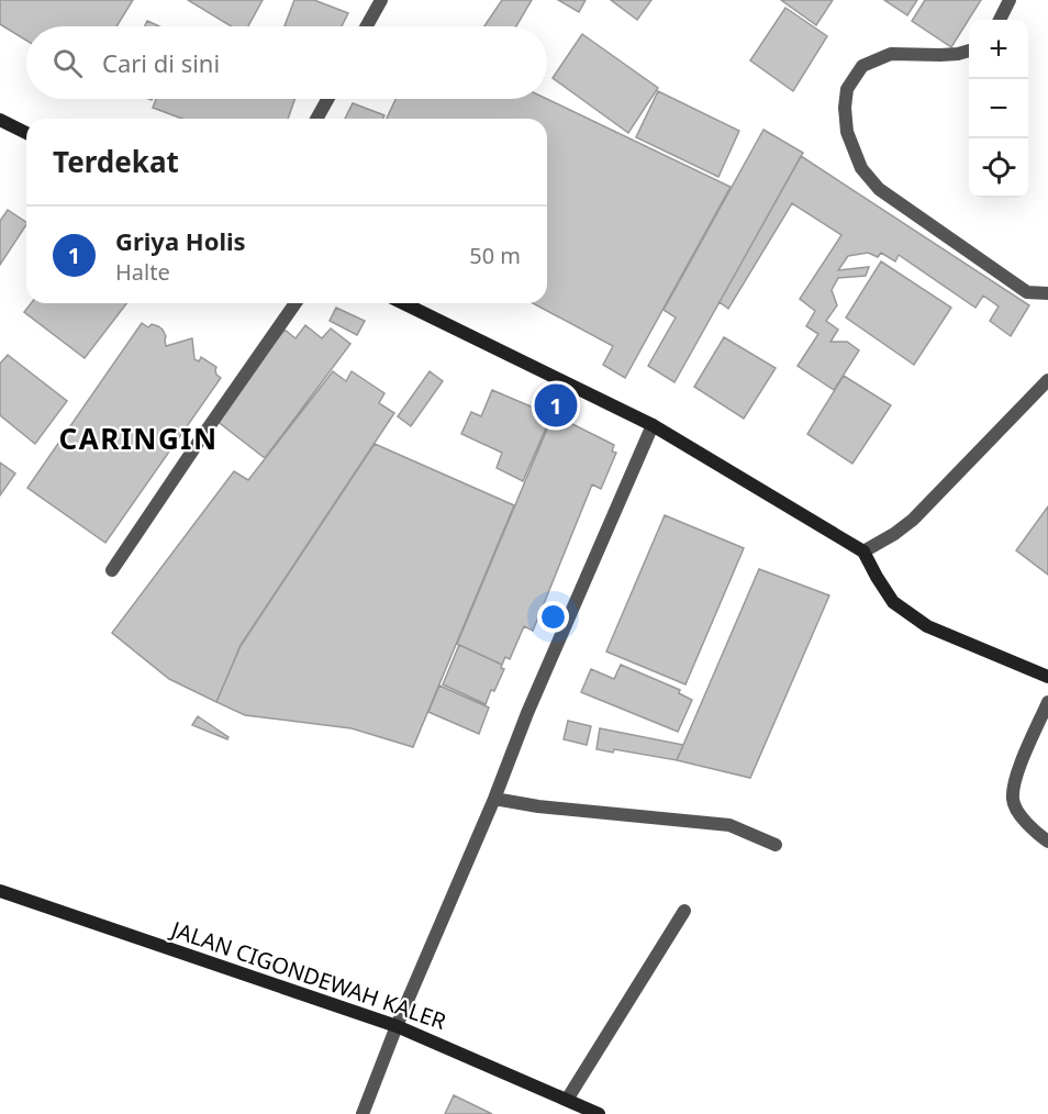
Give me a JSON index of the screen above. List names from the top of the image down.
{
  "streets": {
    "main road": ["JALAN CIGONDEWAH KALER"]
  },
  "districts": ["CARINGIN"],
  "page": {
    "map_buttons": ["+", "−"],
    "search": "Cari di sini",
    "heading": "Terdekat",
    "list": [
      {
        "mark": "1",
        "name": "Griya Holis",
        "note": "Halte",
        "value": "50 m"
      }
    ],
    "pins": "1"
  }
}
